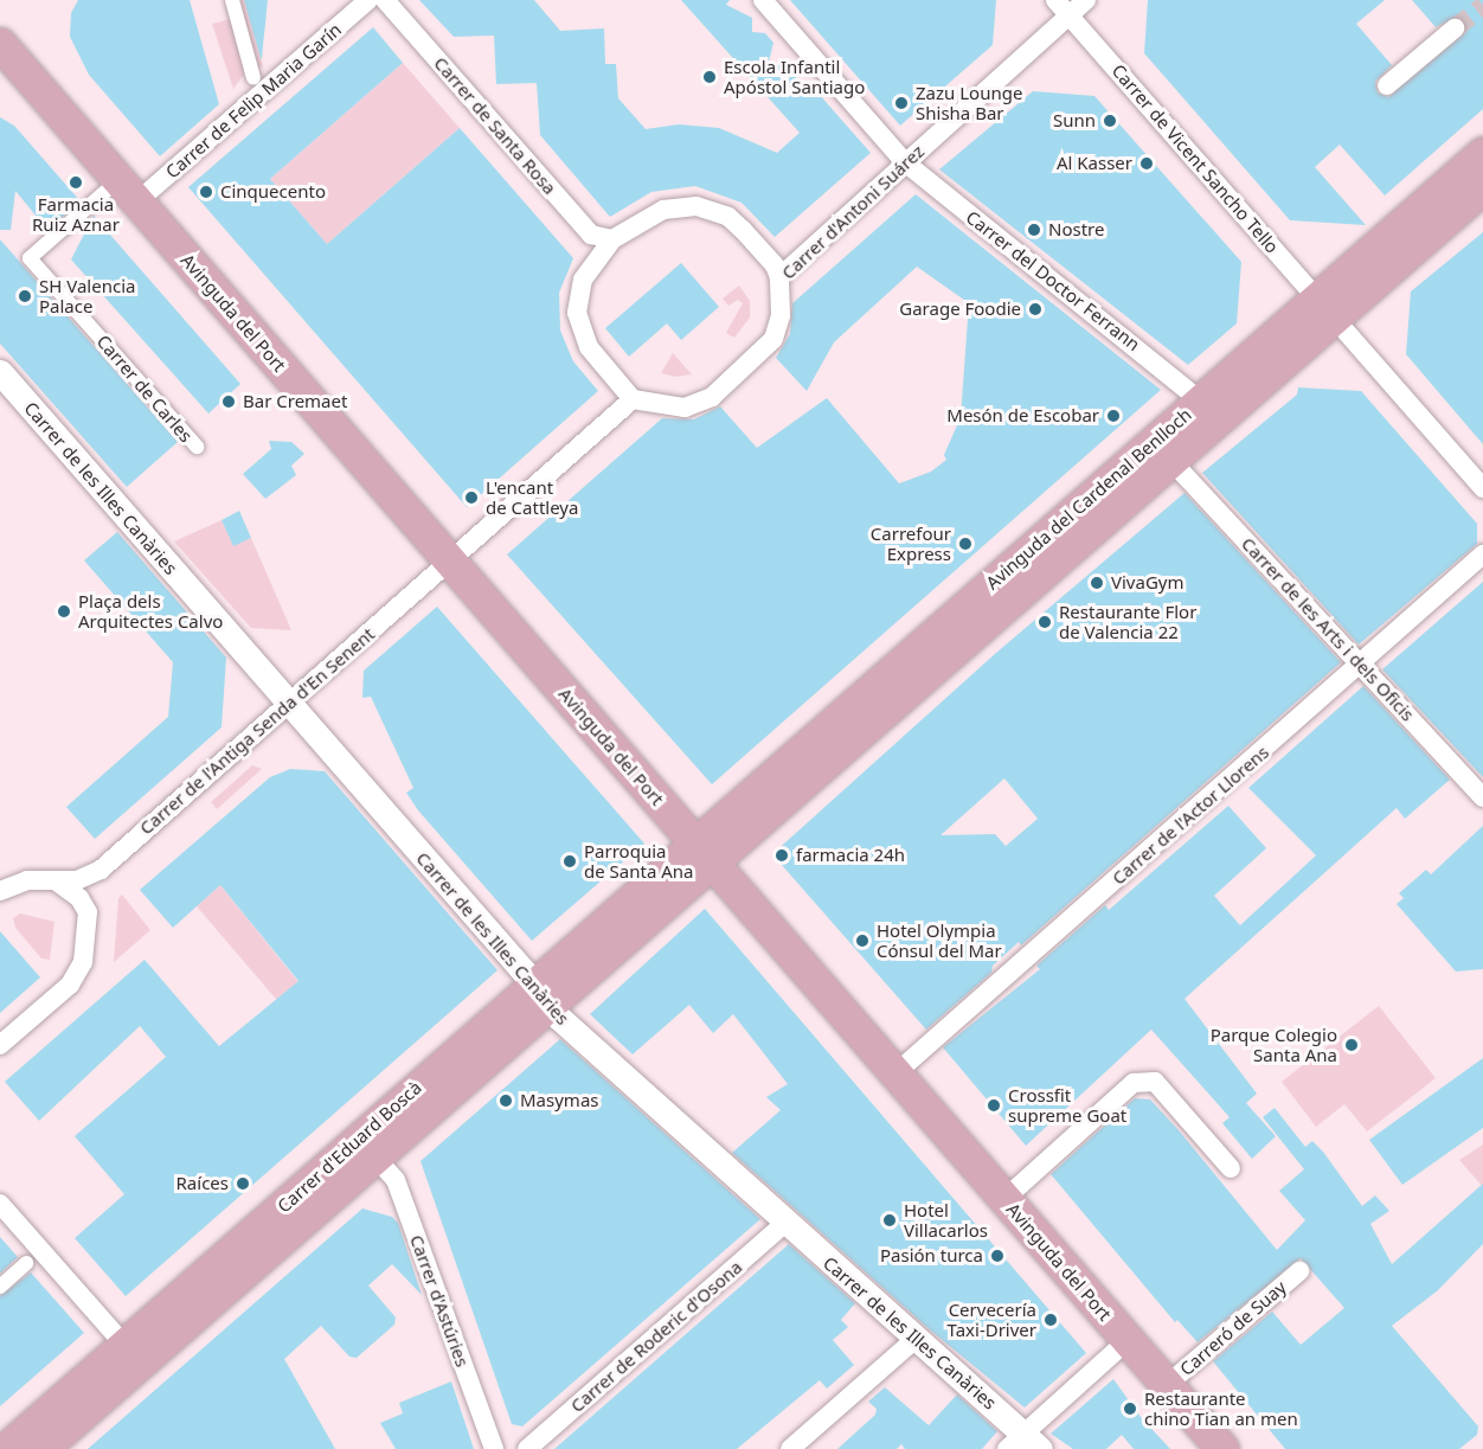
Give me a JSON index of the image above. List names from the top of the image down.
{
  "streets": {
    "main road": ["Avinguda del Port", "Avinguda del Cardenal Benlloch", "Carrer d'Eduard Boscà"],
    "street": [
      "Carrer de Felip Maria Garín",
      "Carrer de Santa Rosa",
      "Carrer de Vicent Sancho Tello",
      "Carrer d'Antoni Suárez",
      "Carrer del Doctor Ferrann",
      "Carrer de Carles",
      "Carrer de les Illes Canàries",
      "Carrer de les Arts i dels Oficis",
      "Carrer de l'Antiga Senda d'En Senent",
      "Carrer de l'Actor Llorens",
      "Carrer d'Astúries",
      "Carreró de Suay",
      "Carrer de Roderic d'Osona"
    ]
  },
  "crossings": [
    ["Carrer de Felip Maria Garín", "Avinguda del Port"],
    ["Carrer de Felip Maria Garín", "Carrer de Carles"],
    ["Carrer de Santa Rosa", "Carrer d'Antoni Suárez"],
    ["Carrer de Vicent Sancho Tello", "Carrer d'Antoni Suárez"],
    ["Carrer de Vicent Sancho Tello", "Avinguda del Cardenal Benlloch"],
    ["Carrer d'Antoni Suárez", "Carrer del Doctor Ferrann"],
    ["Carrer del Doctor Ferrann", "Avinguda del Cardenal Benlloch"],
    ["Avinguda del Port", "Carrer de Carles"],
    ["Avinguda del Port", "Avinguda del Cardenal Benlloch"],
    ["Avinguda del Port", "Carrer de l'Antiga Senda d'En Senent"],
    ["Avinguda del Port", "Carrer de l'Actor Llorens"],
    ["Avinguda del Port", "Carrer d'Eduard Boscà"],
    ["Avinguda del Port", "Carreró de Suay"],
    ["Carrer de les Illes Canàries", "Carrer de l'Antiga Senda d'En Senent"],
    ["Carrer de les Illes Canàries", "Carrer d'Eduard Boscà"],
    ["Carrer de les Illes Canàries", "Carrer de Roderic d'Osona"],
    ["Avinguda del Cardenal Benlloch", "Carrer de les Arts i dels Oficis"],
    ["Avinguda del Cardenal Benlloch", "Carrer d'Eduard Boscà"],
    ["Carrer de les Arts i dels Oficis", "Carrer de l'Actor Llorens"],
    ["Carrer d'Eduard Boscà", "Carrer d'Astúries"]
  ],
  "places": [
    "Escola Infantil Apóstol Santiago",
    "Zazu Lounge Shisha Bar",
    "Sunn",
    "Al Kasser",
    "Farmacia Ruiz Aznar",
    "Cinquecento",
    "Nostre",
    "SH Valencia Palace",
    "Garage Foodie",
    "Bar Cremaet",
    "Mesón de Escobar",
    "L'encant de Cattleya",
    "Carrefour Express",
    "VivaGym",
    "Plaça dels Arquitectes Calvo",
    "Restaurante Flor de Valencia 22",
    "farmacia 24h",
    "Parroquia de Santa Ana",
    "Hotel Olympia Cónsul del Mar",
    "Parque Colegio Santa Ana",
    "Masymas",
    "Crossfit supreme Goat",
    "Raíces",
    "Hotel Villacarlos",
    "Pasión turca",
    "Cervecería Taxi-Driver",
    "Restaurante chino Tian an men"
  ]
}
